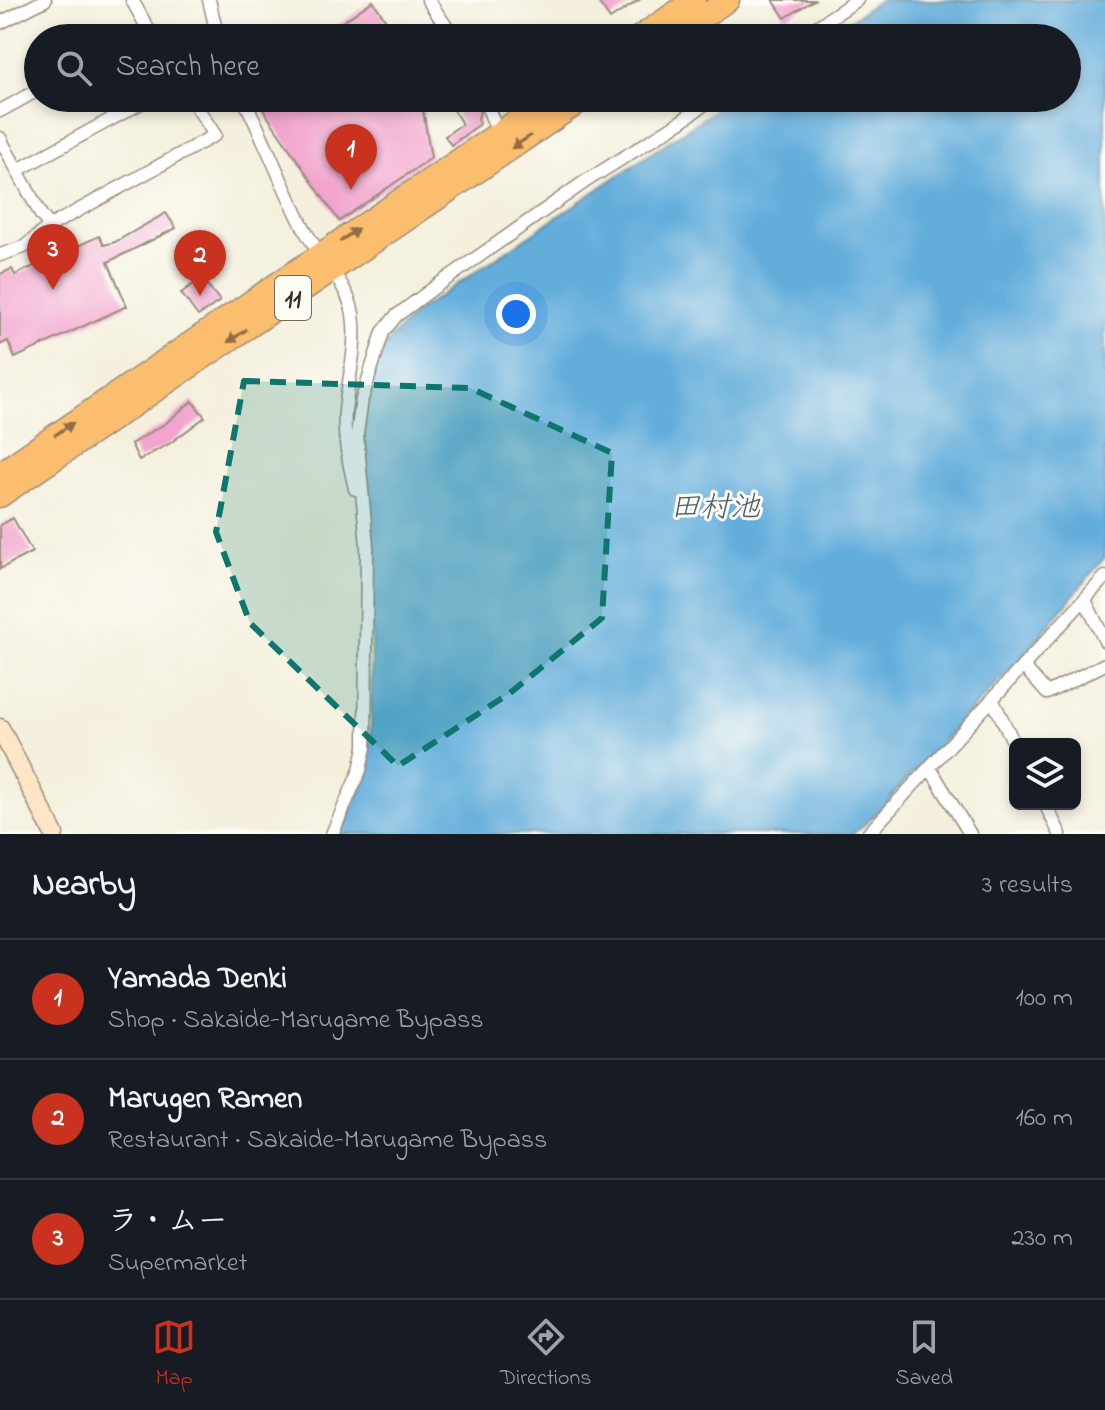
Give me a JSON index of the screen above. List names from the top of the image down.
{
  "streets": {
    "highway": ["11"]
  },
  "water": ["田村池"],
  "page": {
    "search": "Search here",
    "pins": ["1", "3", "2"],
    "heading": ["Nearby", "3 results"],
    "list": [
      {
        "mark": "1",
        "name": "Yamada Denki",
        "note": "Shop · Sakaide-Marugame Bypass",
        "value": "100 m"
      },
      {
        "mark": "2",
        "name": "Marugen Ramen",
        "note": "Restaurant · Sakaide-Marugame Bypass",
        "value": "160 m"
      },
      {
        "mark": "3",
        "name": "ラ・ムー",
        "note": "Supermarket",
        "value": "230 m"
      }
    ],
    "nav": ["Map", "Directions", "Saved"]
  }
}
